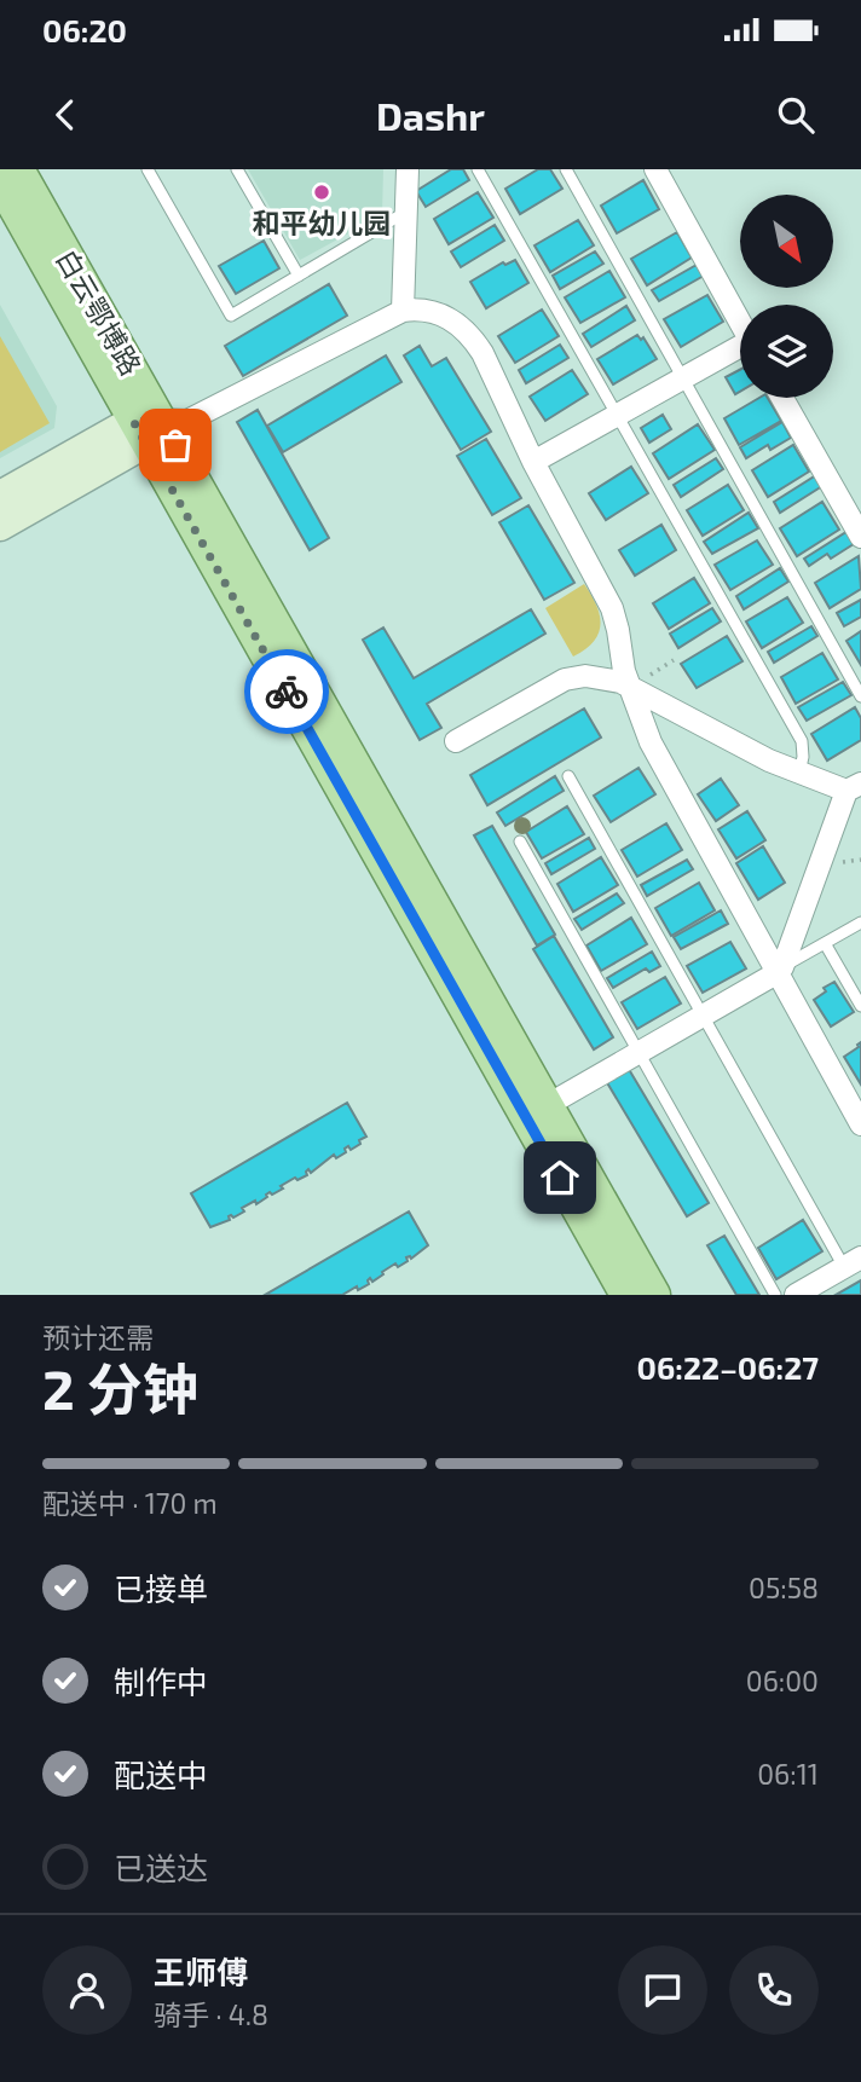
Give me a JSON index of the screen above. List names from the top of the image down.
{
  "streets": {
    "main road": ["白云鄂博路"]
  },
  "places": ["和平幼儿园"],
  "north": "bottom right",
  "page": {
    "status": "06:20",
    "header": "Dashr",
    "heading": ["2 分钟", "预计还需", "06:22–06:27"],
    "panel": ["王师傅", "骑手 · 4.8"],
    "bar": "配送中 · 170 m",
    "list": [
      ["已接单", "05:58"],
      ["制作中", "06:00"],
      ["配送中", "06:11"],
      "已送达"
    ]
  }
}
